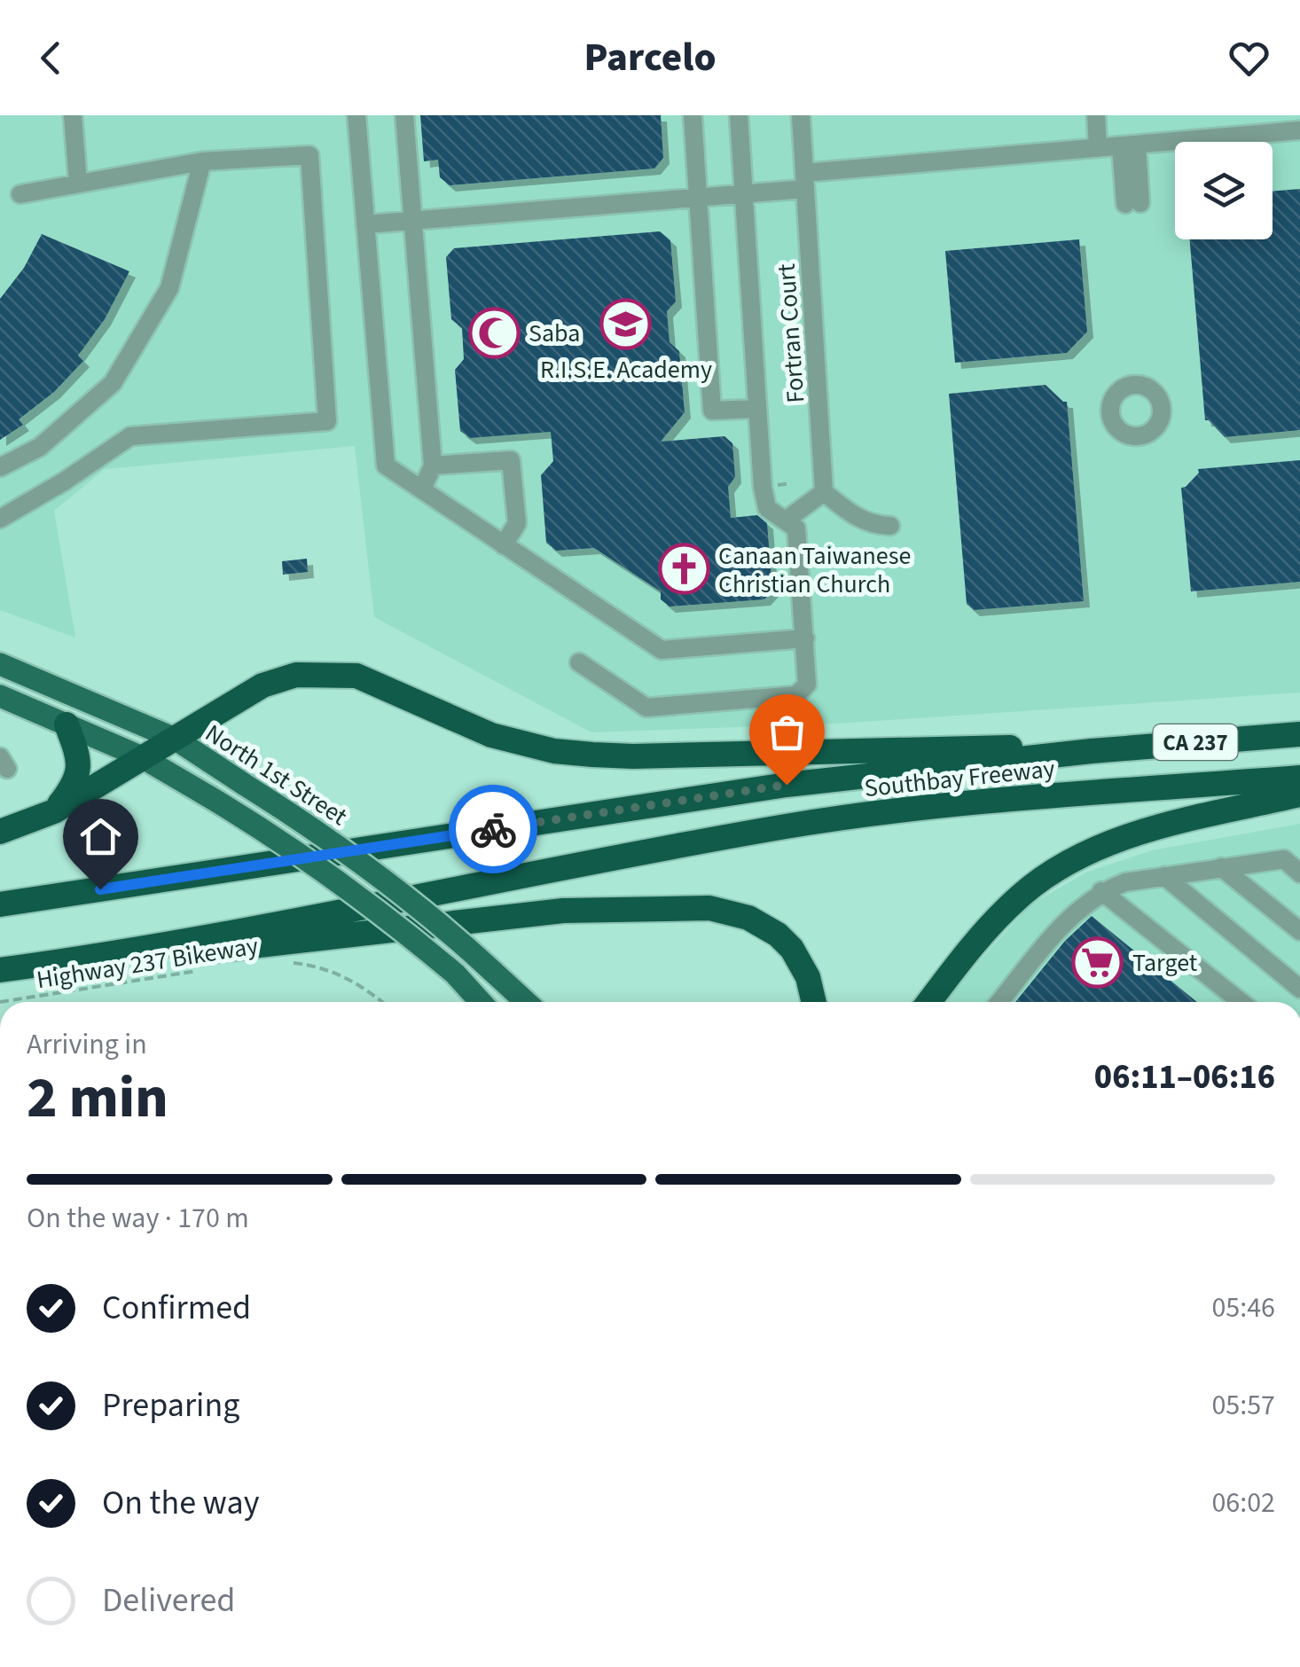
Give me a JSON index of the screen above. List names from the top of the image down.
{
  "streets": {
    "highway": ["CA 237", "Southbay Freeway"],
    "main road": ["North 1st Street"],
    "street": ["Fortran Court"],
    "path": ["Highway 237 Bikeway"]
  },
  "places": {
    "school or university": ["R.I.S.E. Academy"],
    "mosque": ["Saba"],
    "church": ["Canaan Taiwanese Christian Church"],
    "supermarket": ["Target"]
  },
  "page": {
    "header": "Parcelo",
    "heading": ["2 min", "Arriving in", "06:11–06:16"],
    "bar": "On the way · 170 m",
    "list": [
      ["Confirmed", "05:46"],
      ["Preparing", "05:57"],
      ["On the way", "06:02"],
      "Delivered"
    ]
  }
}
